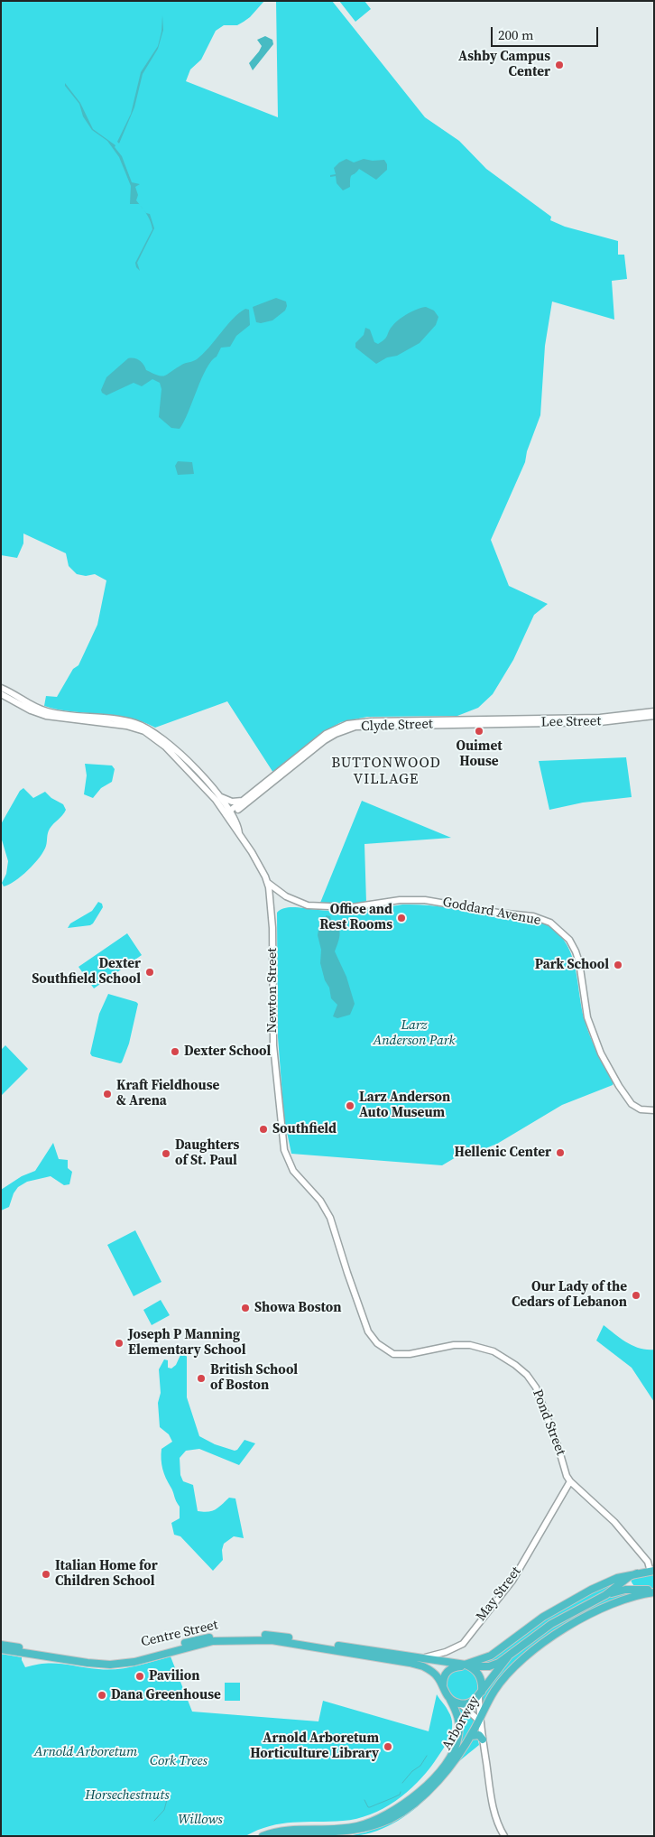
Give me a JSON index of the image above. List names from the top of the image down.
{
  "streets": {
    "highway": ["Centre Street", "Arborway"],
    "main road": [
      "Lee Street",
      "Clyde Street",
      "Goddard Avenue",
      "Newton Street",
      "Pond Street",
      "May Street"
    ]
  },
  "crossings": [
    ["Lee Street", "Clyde Street"],
    ["Clyde Street", "Newton Street"],
    ["Goddard Avenue", "Newton Street"],
    ["Newton Street", "Pond Street"],
    ["Pond Street", "May Street"],
    ["Pond Street", "Arborway"],
    ["May Street", "Centre Street"],
    ["Centre Street", "Arborway"]
  ],
  "districts": ["BUTTONWOOD VILLAGE"],
  "parks": [
    "Larz Anderson Park",
    "Arnold Arboretum",
    "Cork Trees",
    "Horsechestnuts",
    "Willows"
  ],
  "places": [
    "Ashby Campus Center",
    "Ouimet House",
    "Office and Rest Rooms",
    "Park School",
    "Dexter Southfield School",
    "Dexter School",
    "Kraft Fieldhouse & Arena",
    "Larz Anderson Auto Museum",
    "Southfield",
    "Hellenic Center",
    "Daughters of St. Paul",
    "Our Lady of the Cedars of Lebanon",
    "Showa Boston",
    "Joseph P Manning Elementary School",
    "British School of Boston",
    "Italian Home for Children School",
    "Pavilion",
    "Dana Greenhouse",
    "Arnold Arboretum Horticulture Library"
  ],
  "scale_bar": "200 m"
}
